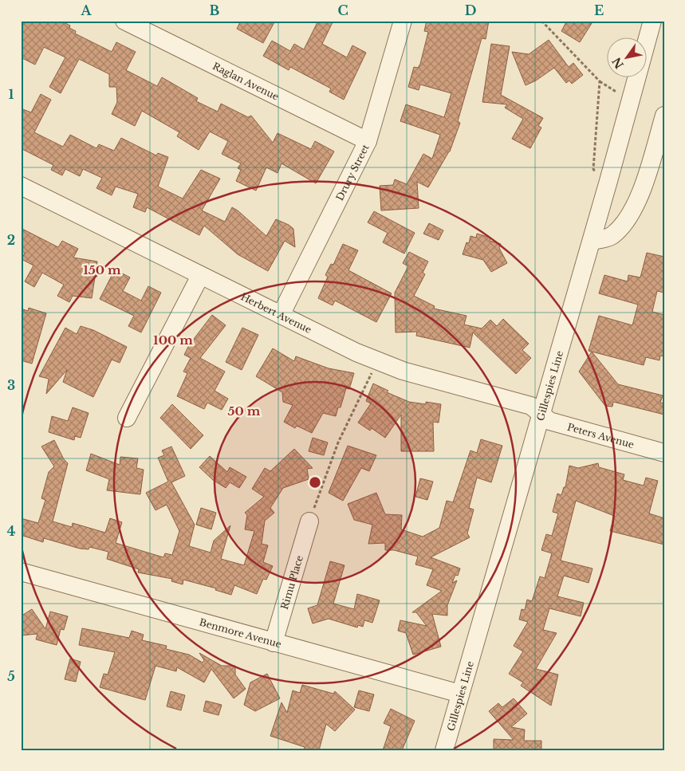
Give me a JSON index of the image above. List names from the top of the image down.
{
  "streets": {
    "street": [
      "Raglan Avenue",
      "Drury Street",
      "Herbert Avenue",
      "Gillespies Line",
      "Peters Avenue",
      "Rimu Place",
      "Benmore Avenue"
    ]
  },
  "crossings": [
    ["Raglan Avenue", "Drury Street"],
    ["Drury Street", "Herbert Avenue"],
    ["Herbert Avenue", "Gillespies Line"],
    ["Herbert Avenue", "Peters Avenue"],
    ["Gillespies Line", "Peters Avenue"],
    ["Gillespies Line", "Benmore Avenue"],
    ["Rimu Place", "Benmore Avenue"]
  ],
  "north": "bottom left",
  "grid": {
    "columns": [
      "A",
      "B",
      "C",
      "D",
      "E"
    ],
    "rows": [
      "1",
      "2",
      "3",
      "4",
      "5"
    ]
  },
  "rings": ["150 m", "100 m", "50 m"]
}
